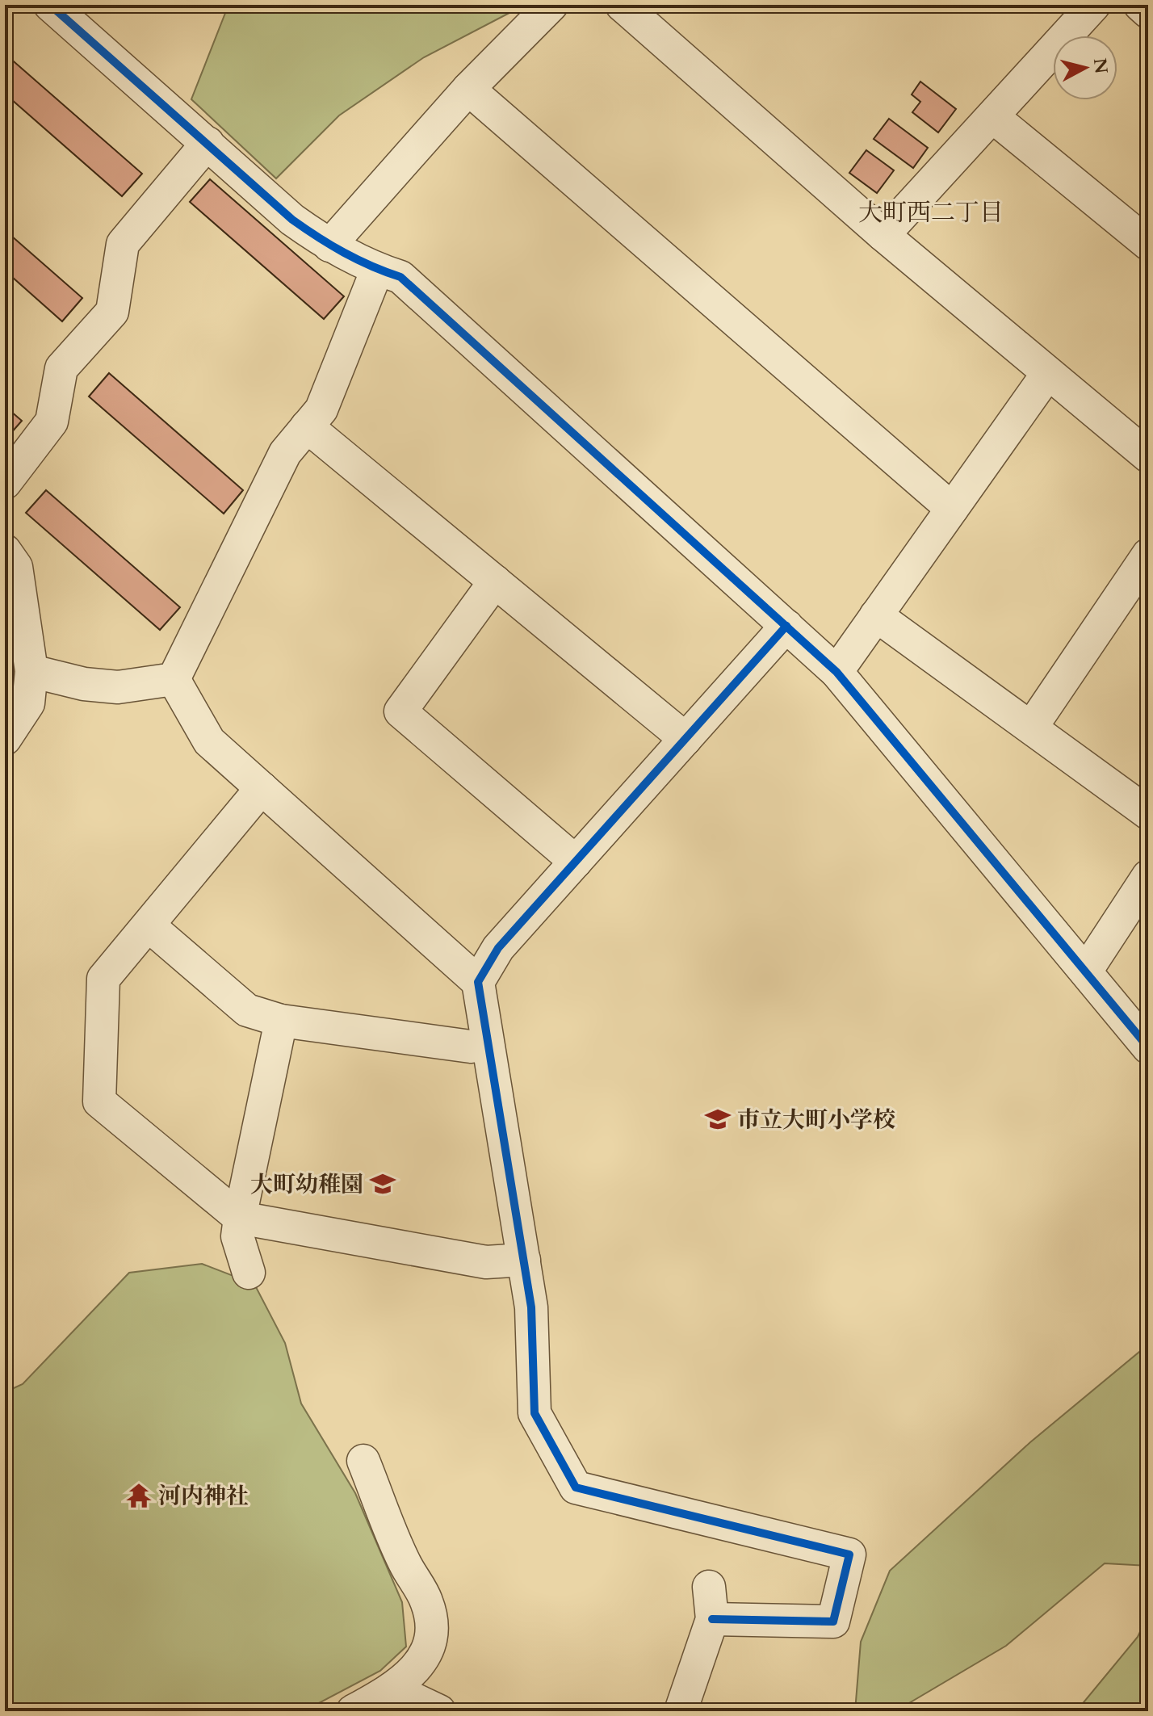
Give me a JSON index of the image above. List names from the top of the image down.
{
  "districts": ["大町西二丁目"],
  "places": {
    "school or university": ["市立大町小学校", "大町幼稚園"],
    "temple": ["河内神社"]
  },
  "north": "right"
}
